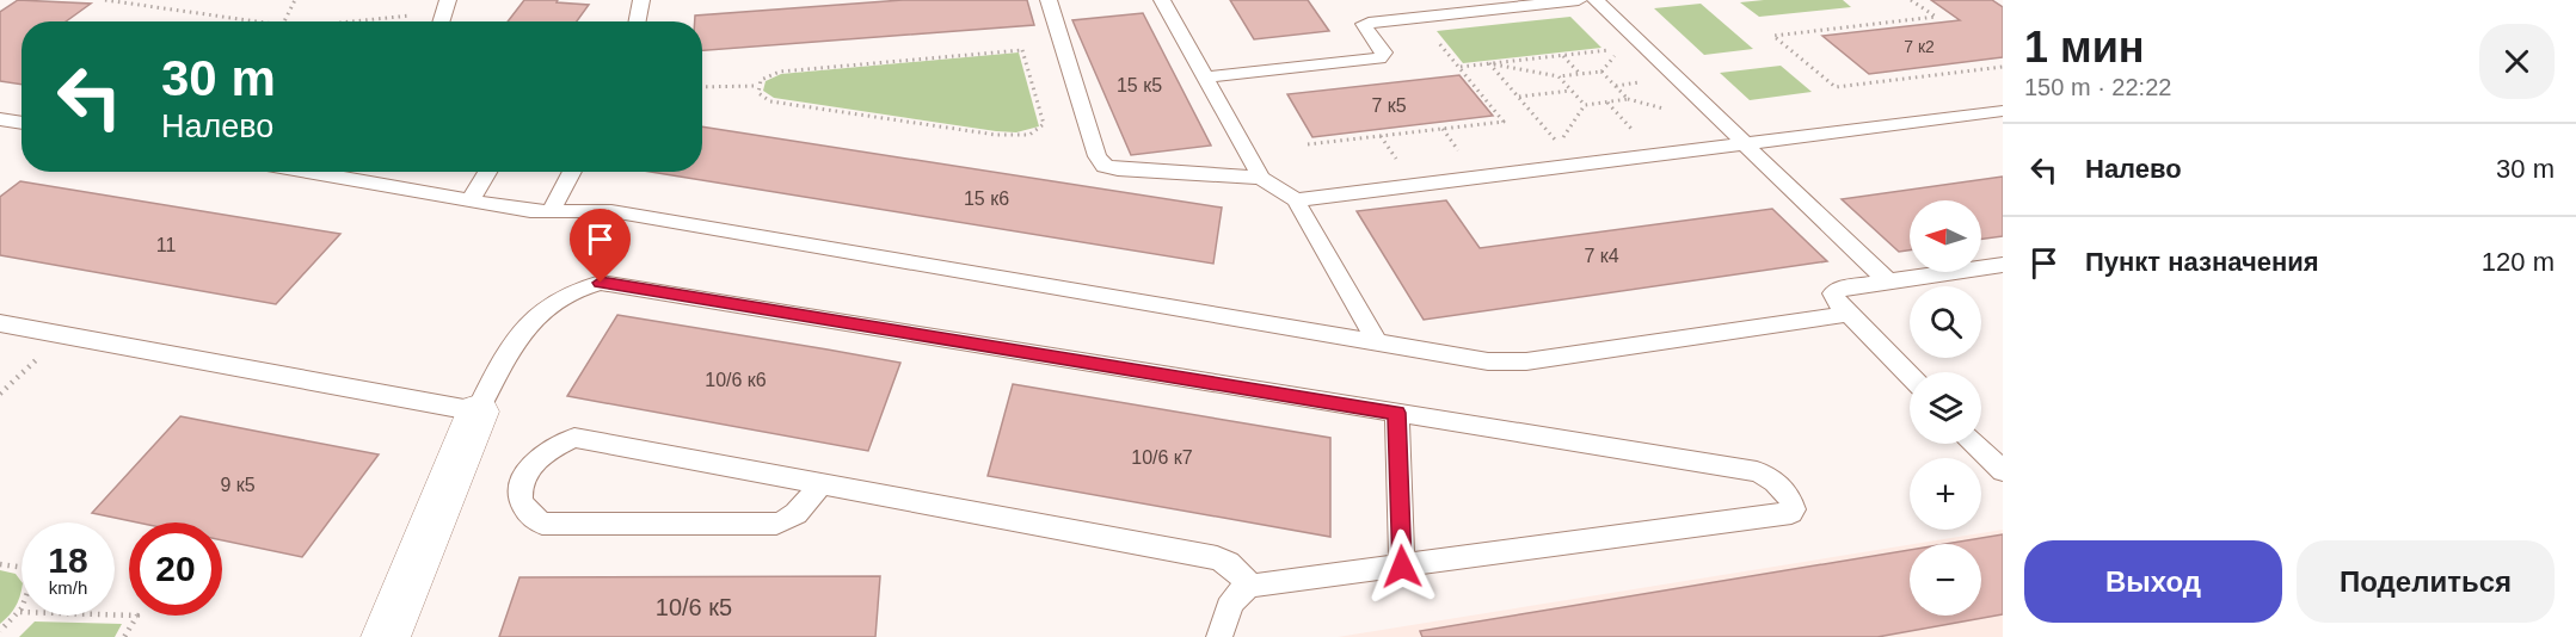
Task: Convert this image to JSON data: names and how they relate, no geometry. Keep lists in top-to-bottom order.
{
  "house_numbers": [
    "7 к2",
    "15 к5",
    "7 к5",
    "15 к6",
    "11",
    "7 к4",
    "10/6 к6",
    "10/6 к7",
    "9 к5",
    "10/6 к5"
  ],
  "north": "left",
  "page": {
    "heading": ["1 мин", "150 m · 22:22"],
    "turn": ["30 m", "Налево"],
    "list": [
      {
        "name": "Налево",
        "value": "30 m"
      },
      {
        "name": "Пункт назначения",
        "value": "120 m"
      }
    ],
    "map_buttons": ["+", "−"],
    "speed": "18 km/h",
    "limit": "20",
    "buttons": ["Выход", "Поделиться"]
  }
}
